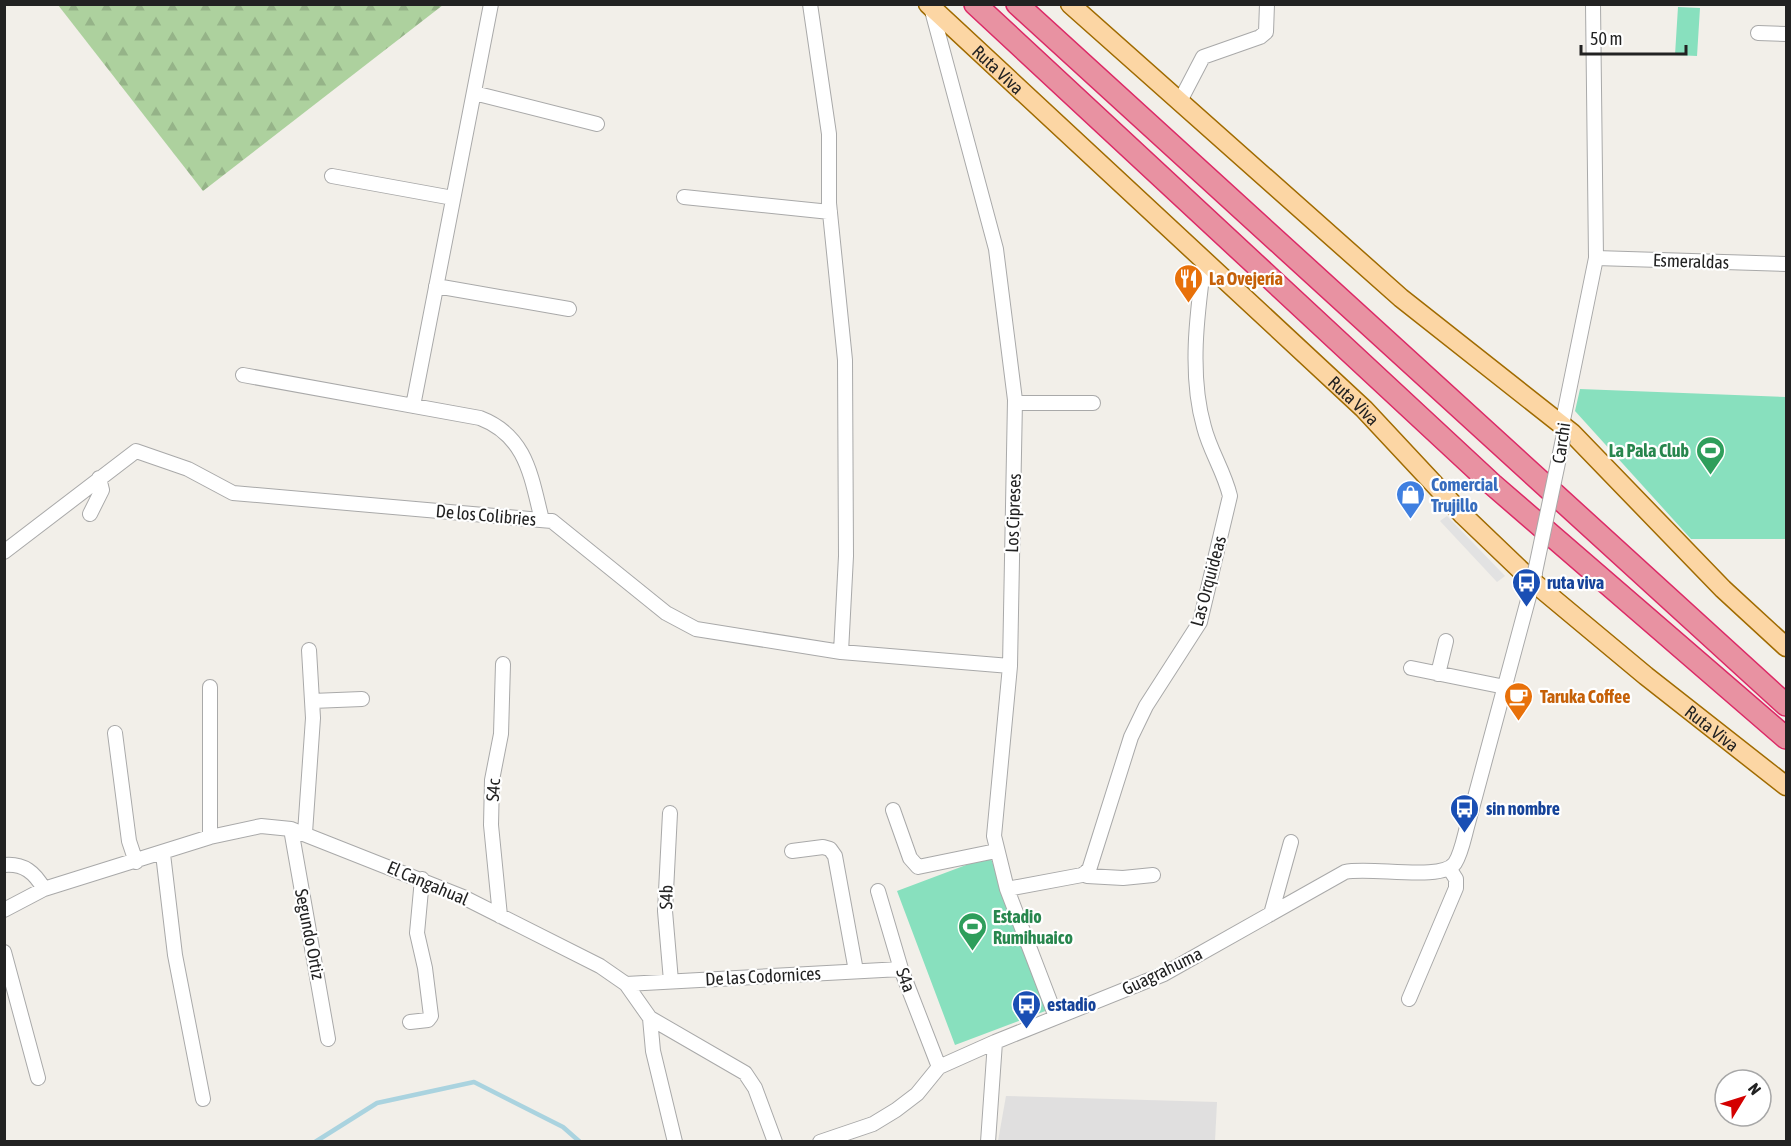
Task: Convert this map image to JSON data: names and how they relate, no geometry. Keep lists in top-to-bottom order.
{
  "streets": {
    "highway": ["Ruta Viva"],
    "street": [
      "Esmeraldas",
      "Carchi",
      "Los Cipreses",
      "De los Colibries",
      "Las Orquideas",
      "S4c",
      "El Cangahual",
      "S4b",
      "Segundo Ortiz",
      "Guagrahuma",
      "De las Codornices",
      "S4a"
    ]
  },
  "crossings": [
    ["Ruta Viva", "Carchi"],
    ["Ruta Viva", "Los Cipreses"],
    ["Ruta Viva", "Las Orquideas"],
    ["Esmeraldas", "Carchi"],
    ["Carchi", "Guagrahuma"],
    ["Los Cipreses", "De los Colibries"],
    ["Los Cipreses", "Guagrahuma"],
    ["S4c", "El Cangahual"],
    ["El Cangahual", "Segundo Ortiz"],
    ["El Cangahual", "De las Codornices"],
    ["S4b", "De las Codornices"],
    ["Guagrahuma", "S4a"],
    ["De las Codornices", "S4a"]
  ],
  "places": {
    "restaurant": ["La Ovejería"],
    "sports": ["La Pala Club", "Estadio Rumihuaico"],
    "shop": ["Comercial Trujillo"],
    "bus stop": ["ruta viva", "sin nombre", "estadio"],
    "cafe": ["Taruka Coffee"]
  },
  "scale_bar": "50 m",
  "north": "top right"
}
